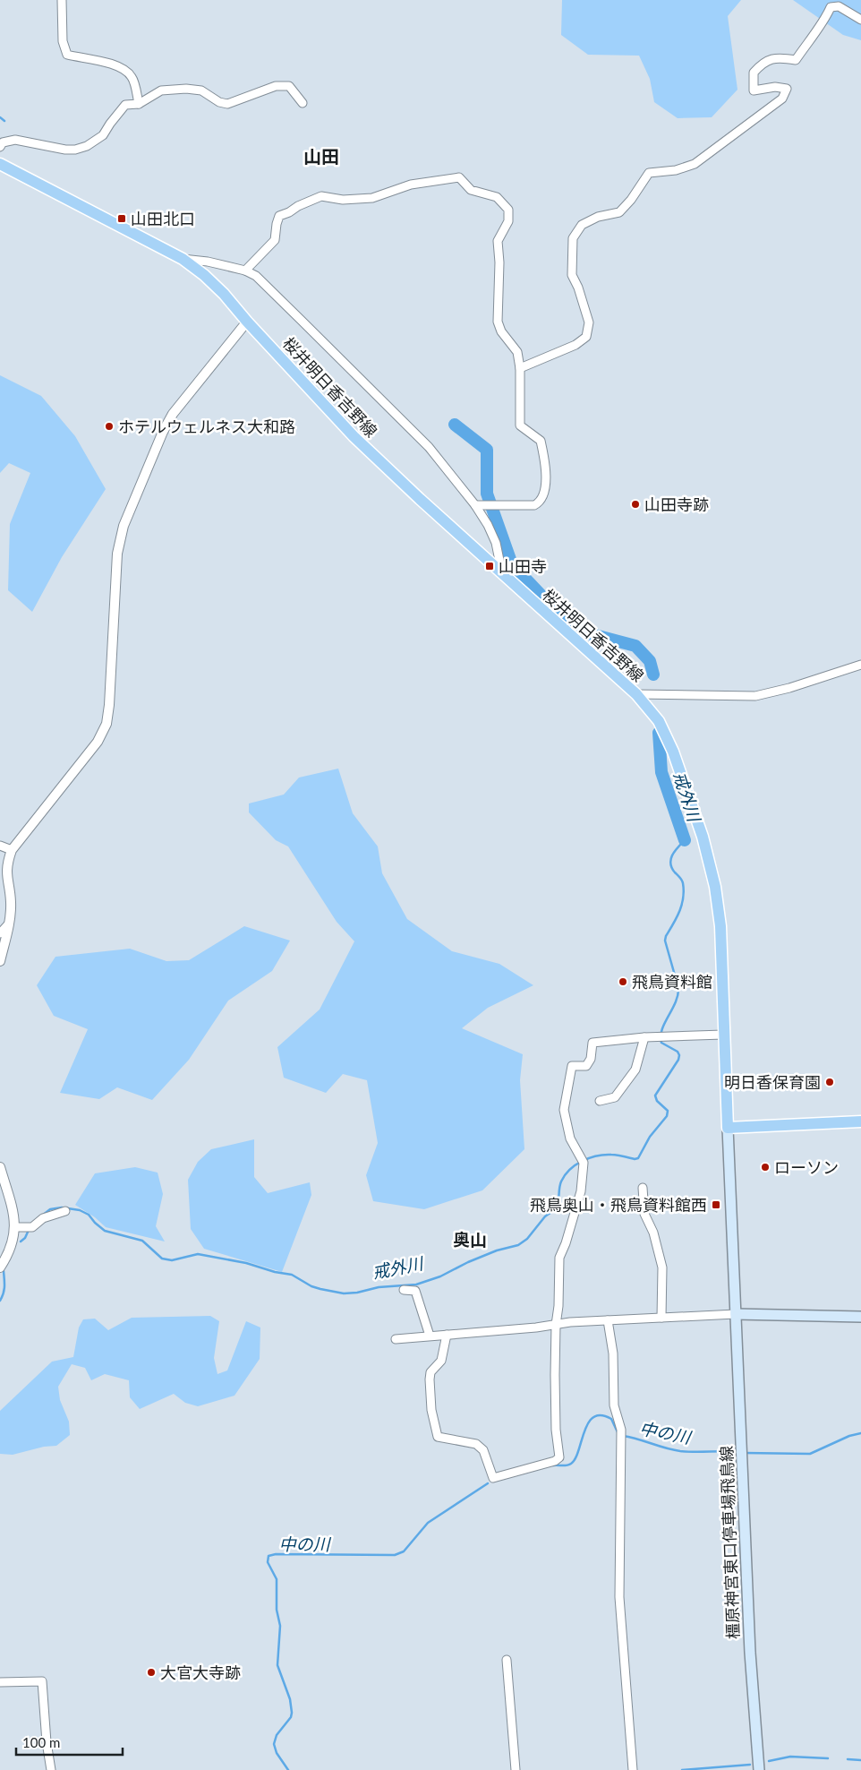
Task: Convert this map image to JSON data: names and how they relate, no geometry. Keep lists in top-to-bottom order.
{
  "streets": {
    "main road": ["桜井明日香吉野線", "橿原神宮東口停車場飛鳥線"]
  },
  "crossings": [
    ["桜井明日香吉野線", "橿原神宮東口停車場飛鳥線"]
  ],
  "districts": ["山田", "奥山"],
  "water": ["戒外川", "中の川"],
  "places": {
    "transit": ["山田北口", "山田寺", "飛鳥奥山・飛鳥資料館西"],
    "other": [
      "ホテルウェルネス大和路",
      "山田寺跡",
      "飛鳥資料館",
      "明日香保育園",
      "ローソン",
      "大官大寺跡"
    ]
  },
  "scale_bar": "100 m"
}
